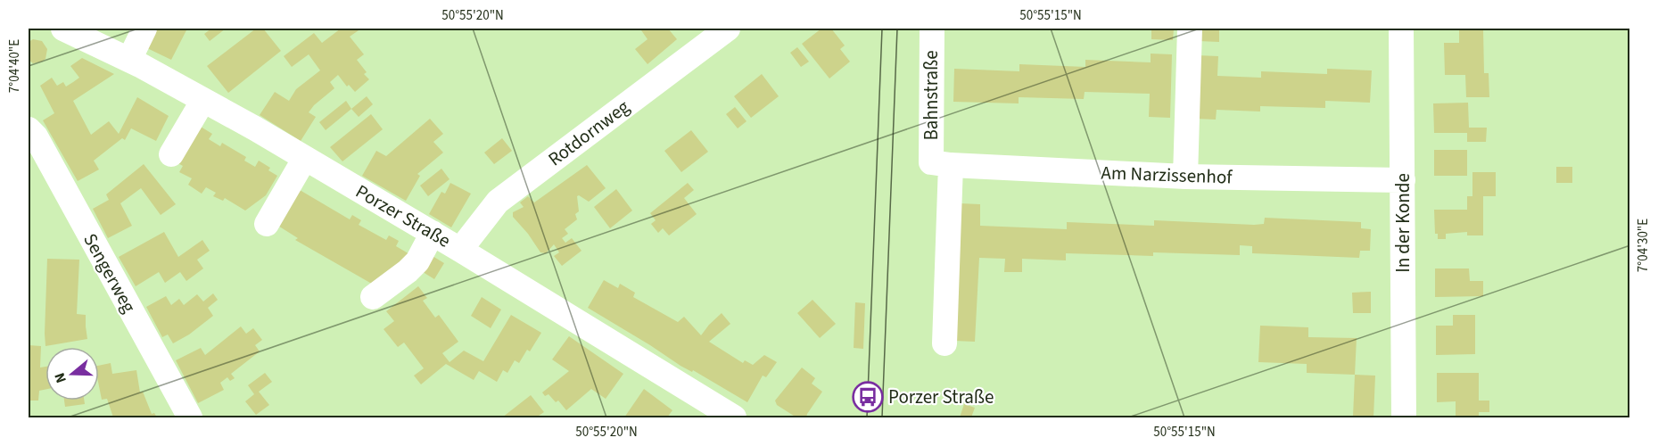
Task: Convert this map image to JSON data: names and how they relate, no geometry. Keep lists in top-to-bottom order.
{
  "streets": {
    "street": [
      "Bahnstraße",
      "Rotdornweg",
      "Am Narzissenhof",
      "Porzer Straße",
      "In der Konde",
      "Sengerweg"
    ]
  },
  "crossings": [
    ["Bahnstraße", "Am Narzissenhof"],
    ["Rotdornweg", "Porzer Straße"],
    ["Am Narzissenhof", "In der Konde"]
  ],
  "places": {
    "bus stop": ["Porzer Straße"]
  },
  "north": "left",
  "coordinates": [
    "50°55'20\"N",
    "50°55'15\"N",
    "7°04'40\"E",
    "7°04'30\"E"
  ]
}
